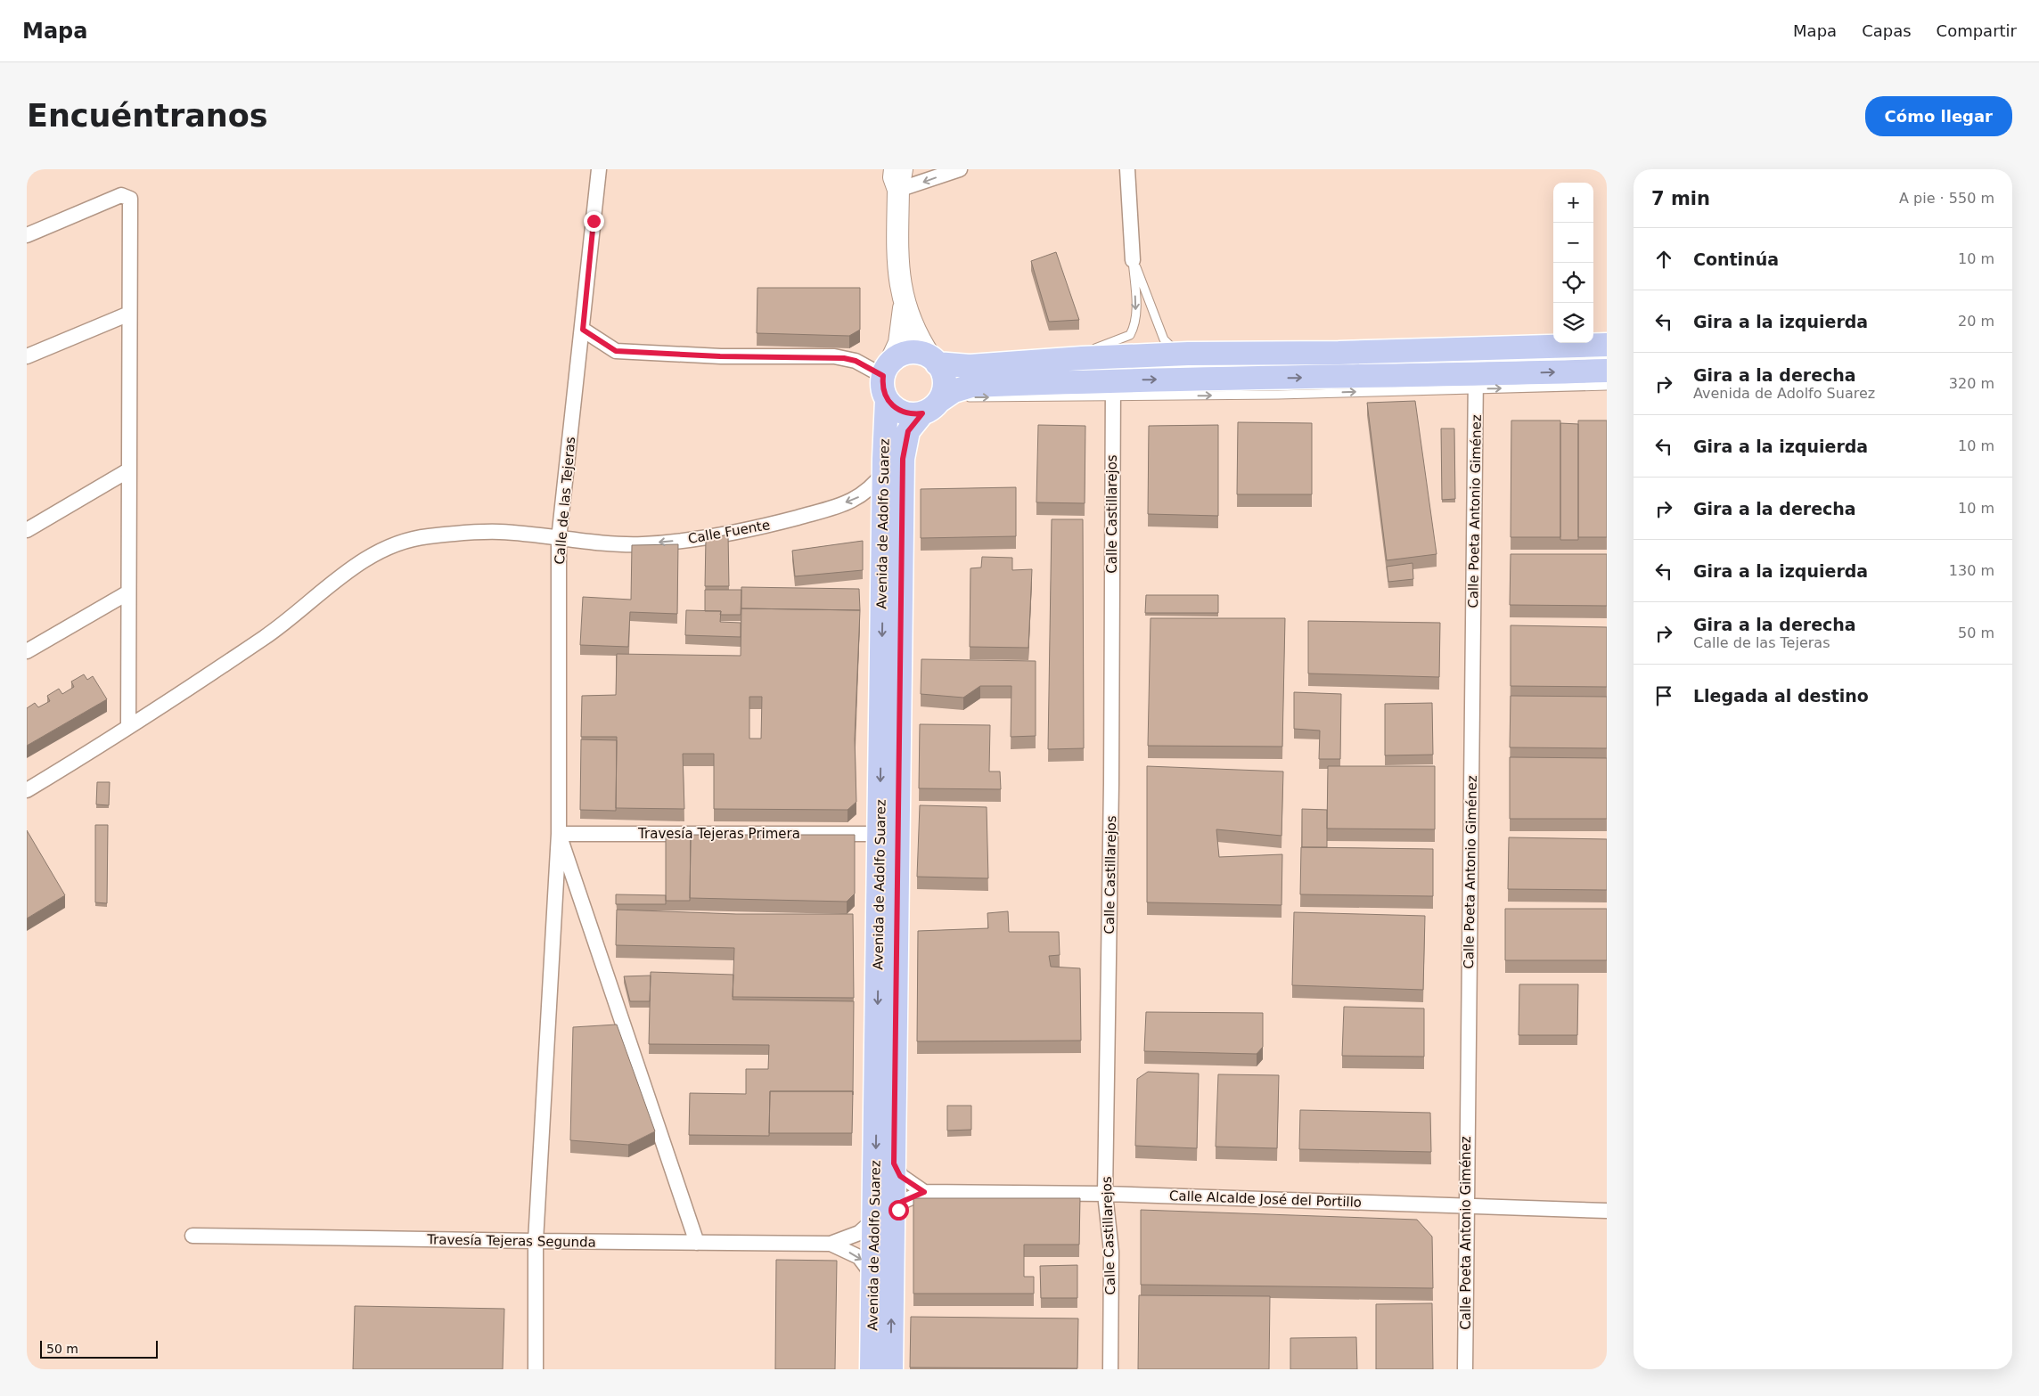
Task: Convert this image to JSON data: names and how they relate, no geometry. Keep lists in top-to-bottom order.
{
  "streets": {
    "main road": ["Avenida de Adolfo Suarez"],
    "street": [
      "Calle de las Tejeras",
      "Calle Poeta Antonio Giménez",
      "Calle Castillarejos",
      "Calle Fuente",
      "Travesía Tejeras Primera",
      "Calle Alcalde José del Portillo",
      "Travesía Tejeras Segunda"
    ]
  },
  "crossings": [
    ["Calle de las Tejeras", "Calle Fuente"],
    ["Calle de las Tejeras", "Travesía Tejeras Primera"],
    ["Calle de las Tejeras", "Travesía Tejeras Segunda"],
    ["Calle Poeta Antonio Giménez", "Calle Alcalde José del Portillo"],
    ["Calle Castillarejos", "Calle Alcalde José del Portillo"],
    ["Avenida de Adolfo Suarez", "Calle Fuente"],
    ["Avenida de Adolfo Suarez", "Travesía Tejeras Primera"]
  ],
  "scale_bar": "50 m",
  "page": {
    "header": "Mapa",
    "nav": ["Mapa", "Capas", "Compartir"],
    "buttons": "Cómo llegar",
    "title": "Encuéntranos",
    "heading": ["7 min", "A pie · 550 m"],
    "map_buttons": ["+", "−"],
    "list": [
      ["Continúa", "10 m"],
      ["Gira a la izquierda", "20 m"],
      ["Gira a la derecha", "Avenida de Adolfo Suarez", "320 m"],
      ["Gira a la izquierda", "10 m"],
      ["Gira a la derecha", "10 m"],
      ["Gira a la izquierda", "130 m"],
      ["Gira a la derecha", "Calle de las Tejeras", "50 m"],
      "Llegada al destino"
    ],
    "scale": "50 m"
  }
}
